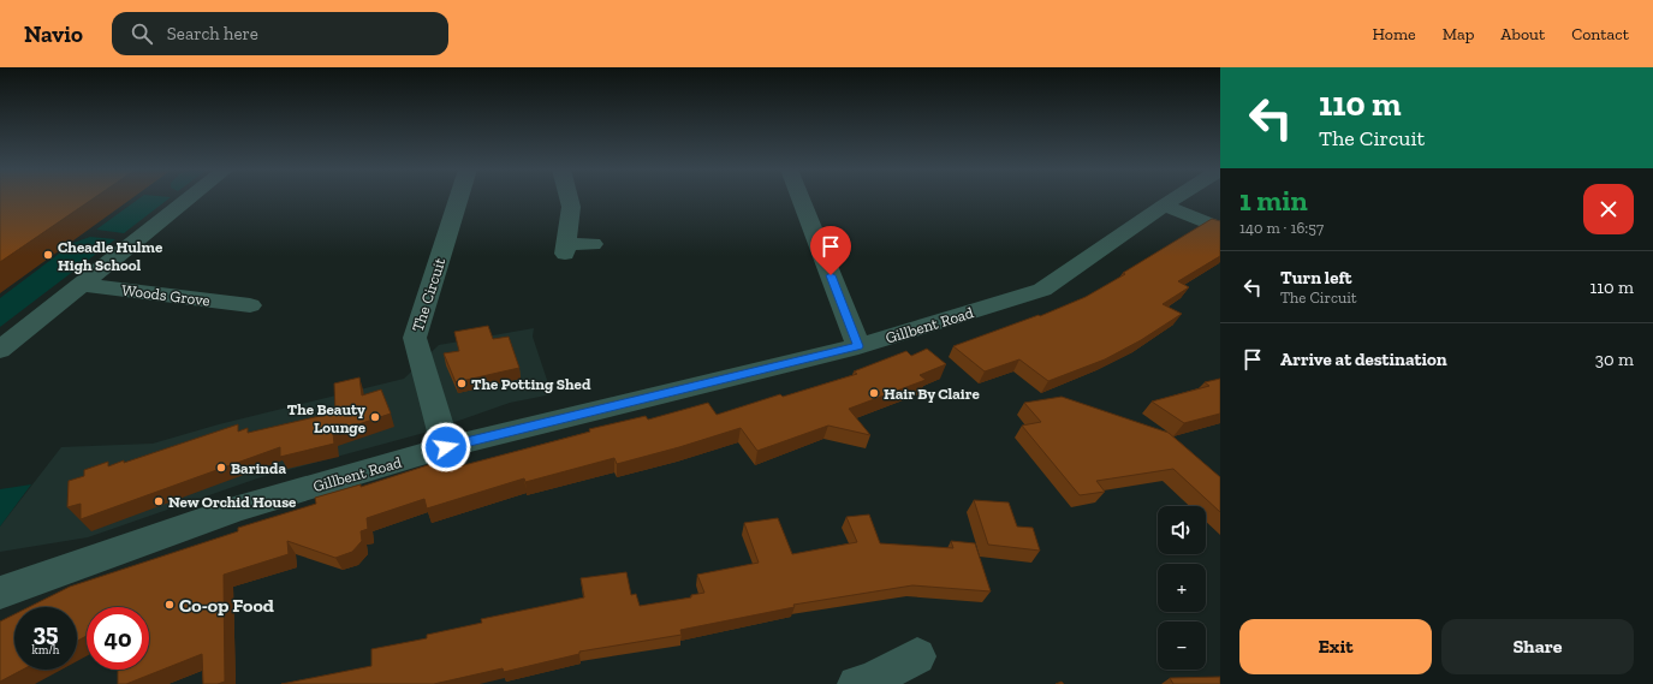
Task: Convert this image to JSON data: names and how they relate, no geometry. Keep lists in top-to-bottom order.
{
  "streets": {
    "street": ["Woods Grove", "The Circuit", "Gillbent Road"]
  },
  "crossings": [
    ["The Circuit", "Gillbent Road"]
  ],
  "places": [
    "Cheadle Hulme High School",
    "The Potting Shed",
    "Hair By Claire",
    "The Beauty Lounge",
    "Barinda",
    "New Orchid House",
    "Co-op Food"
  ],
  "page": {
    "header": "Navio",
    "search": "Search here",
    "nav": [
      "Home",
      "Map",
      "About",
      "Contact"
    ],
    "turn": ["110 m", "The Circuit"],
    "heading": ["1 min", "140 m · 16:57"],
    "list": [
      {
        "name": "Turn left",
        "note": "The Circuit",
        "value": "110 m"
      },
      {
        "name": "Arrive at destination",
        "value": "30 m"
      }
    ],
    "map_buttons": ["+", "−"],
    "speed": "35 km/h",
    "limit": "40",
    "buttons": ["Exit", "Share"]
  }
}
